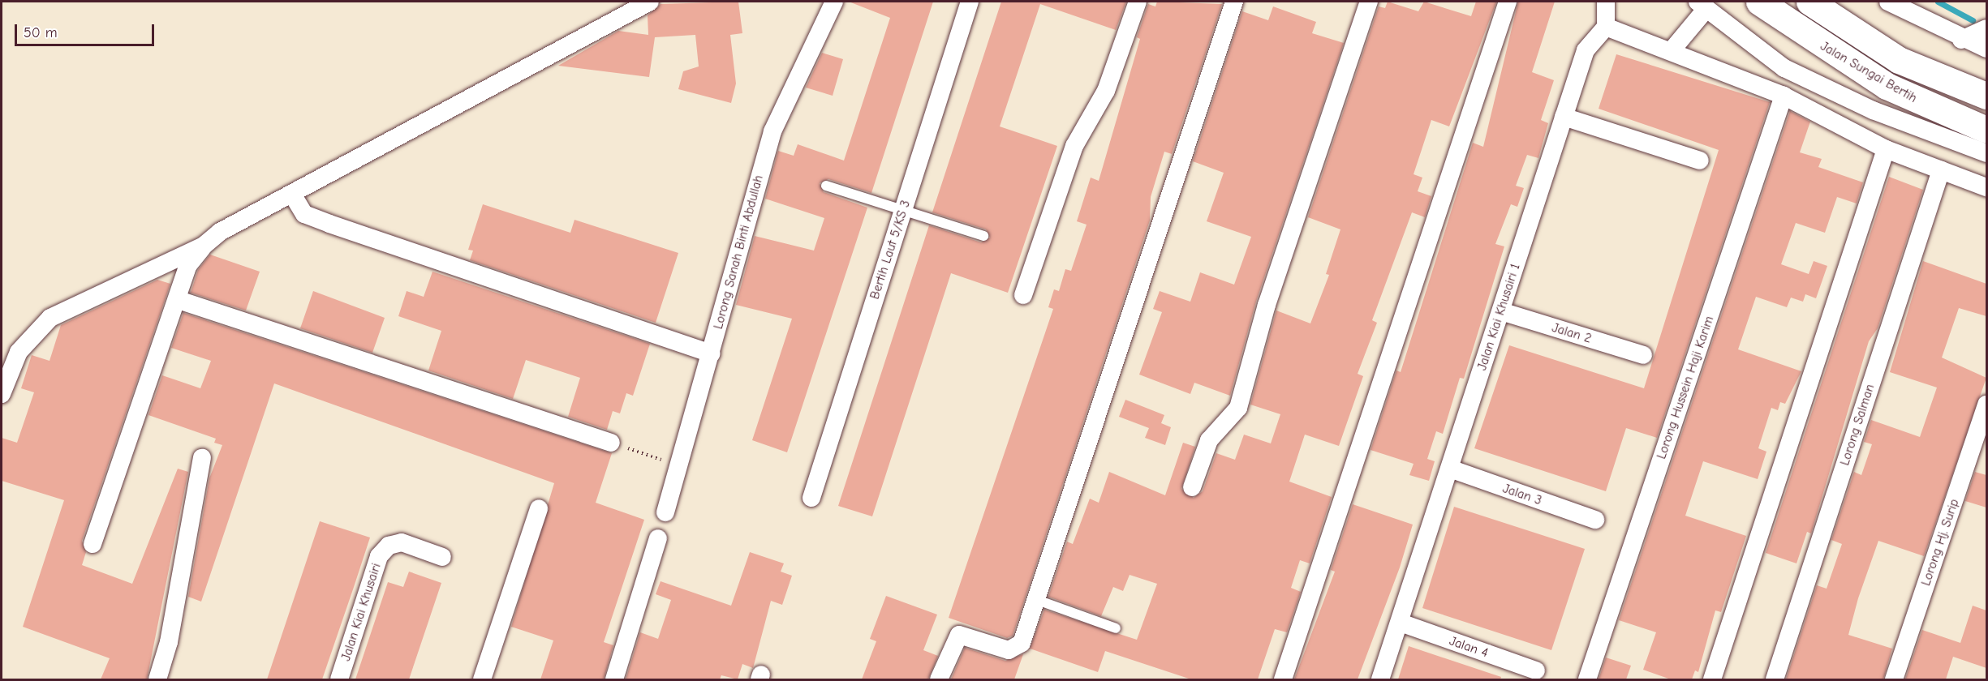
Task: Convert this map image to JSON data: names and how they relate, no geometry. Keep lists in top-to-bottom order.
{
  "streets": {
    "main road": ["Jalan Sungai Bertih"],
    "street": [
      "Bertih Laut 5/KS 3",
      "Lorong Sanah Binti Abdullah",
      "Jalan Kiai Khusairi 1",
      "Jalan 2",
      "Lorong Hussein Haji Karim",
      "Lorong Salman",
      "Jalan 3",
      "Lorong Hj. Surip",
      "Jalan Kiai Khusairi",
      "Jalan 4"
    ]
  },
  "crossings": [
    ["Jalan Kiai Khusairi 1", "Jalan 2"],
    ["Jalan Kiai Khusairi 1", "Jalan 3"],
    ["Jalan Kiai Khusairi 1", "Jalan 4"]
  ],
  "scale_bar": "50 m"
}
